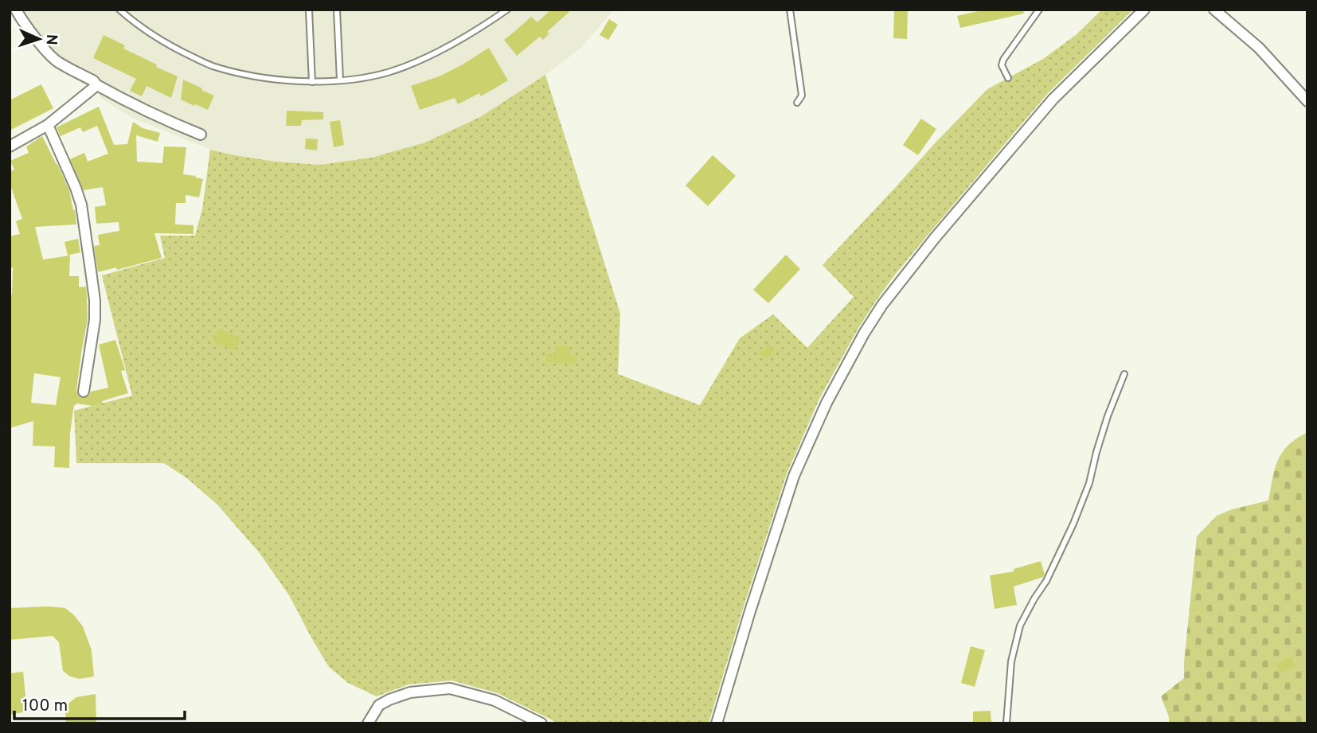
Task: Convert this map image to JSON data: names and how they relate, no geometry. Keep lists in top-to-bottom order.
{
  "scale_bar": "100 m",
  "north": "right"
}
